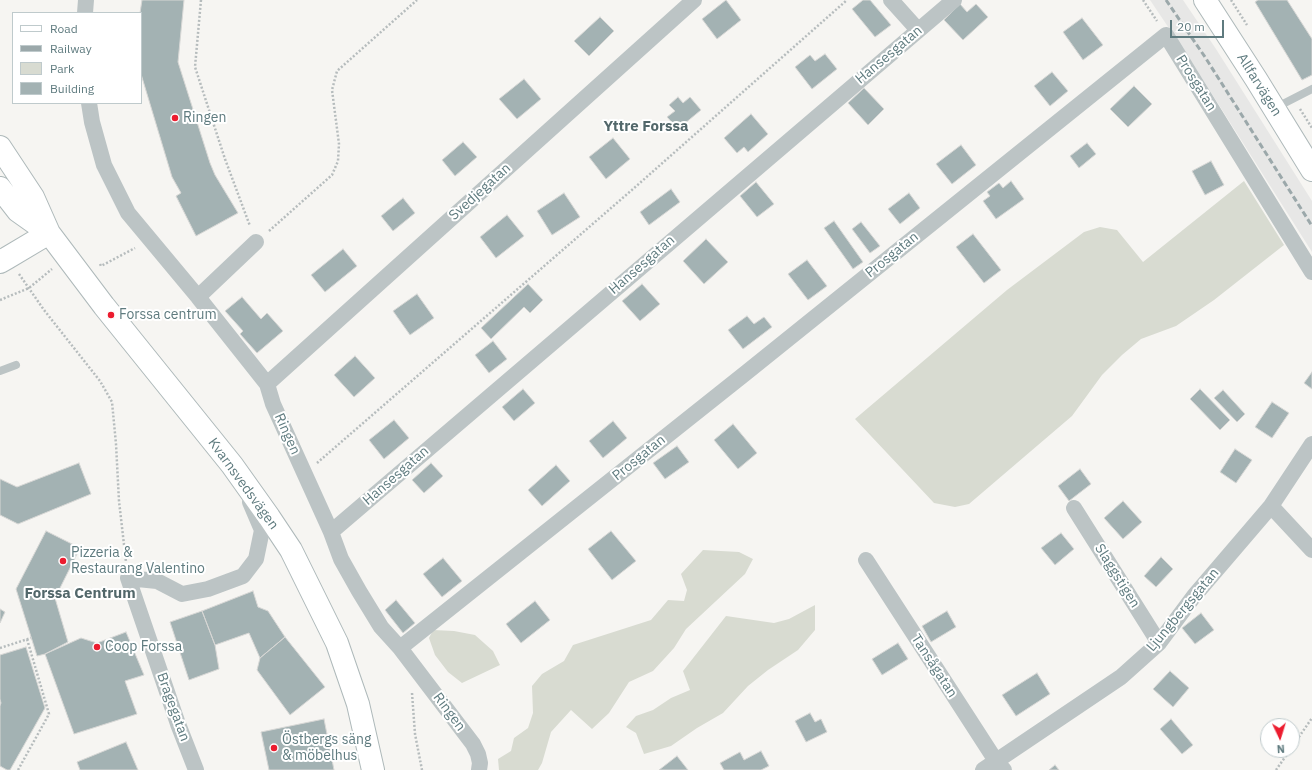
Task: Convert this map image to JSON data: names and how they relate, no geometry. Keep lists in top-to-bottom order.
{
  "streets": {
    "street": [
      "Hansesgatan",
      "Prosgatan",
      "Allfarvägen",
      "Svedjegatan",
      "Ringen",
      "Kvarnsvedsvägen",
      "Slaggstigen",
      "Ljungbergsgatan",
      "Tansågatan",
      "Bragegatan"
    ]
  },
  "crossings": [
    ["Hansesgatan", "Ringen"],
    ["Prosgatan", "Ringen"],
    ["Svedjegatan", "Ringen"],
    ["Slaggstigen", "Ljungbergsgatan"],
    ["Ljungbergsgatan", "Tansågatan"]
  ],
  "districts": ["Yttre Forssa", "Forssa Centrum"],
  "places": [
    "Ringen",
    "Forssa centrum",
    "Pizzeria & Restaurang Valentino",
    "Coop Forssa",
    "Östbergs säng & möbelhus"
  ],
  "legend": [
    "Road",
    "Railway",
    "Park",
    "Building"
  ],
  "scale_bar": "20 m",
  "north": "bottom"
}
